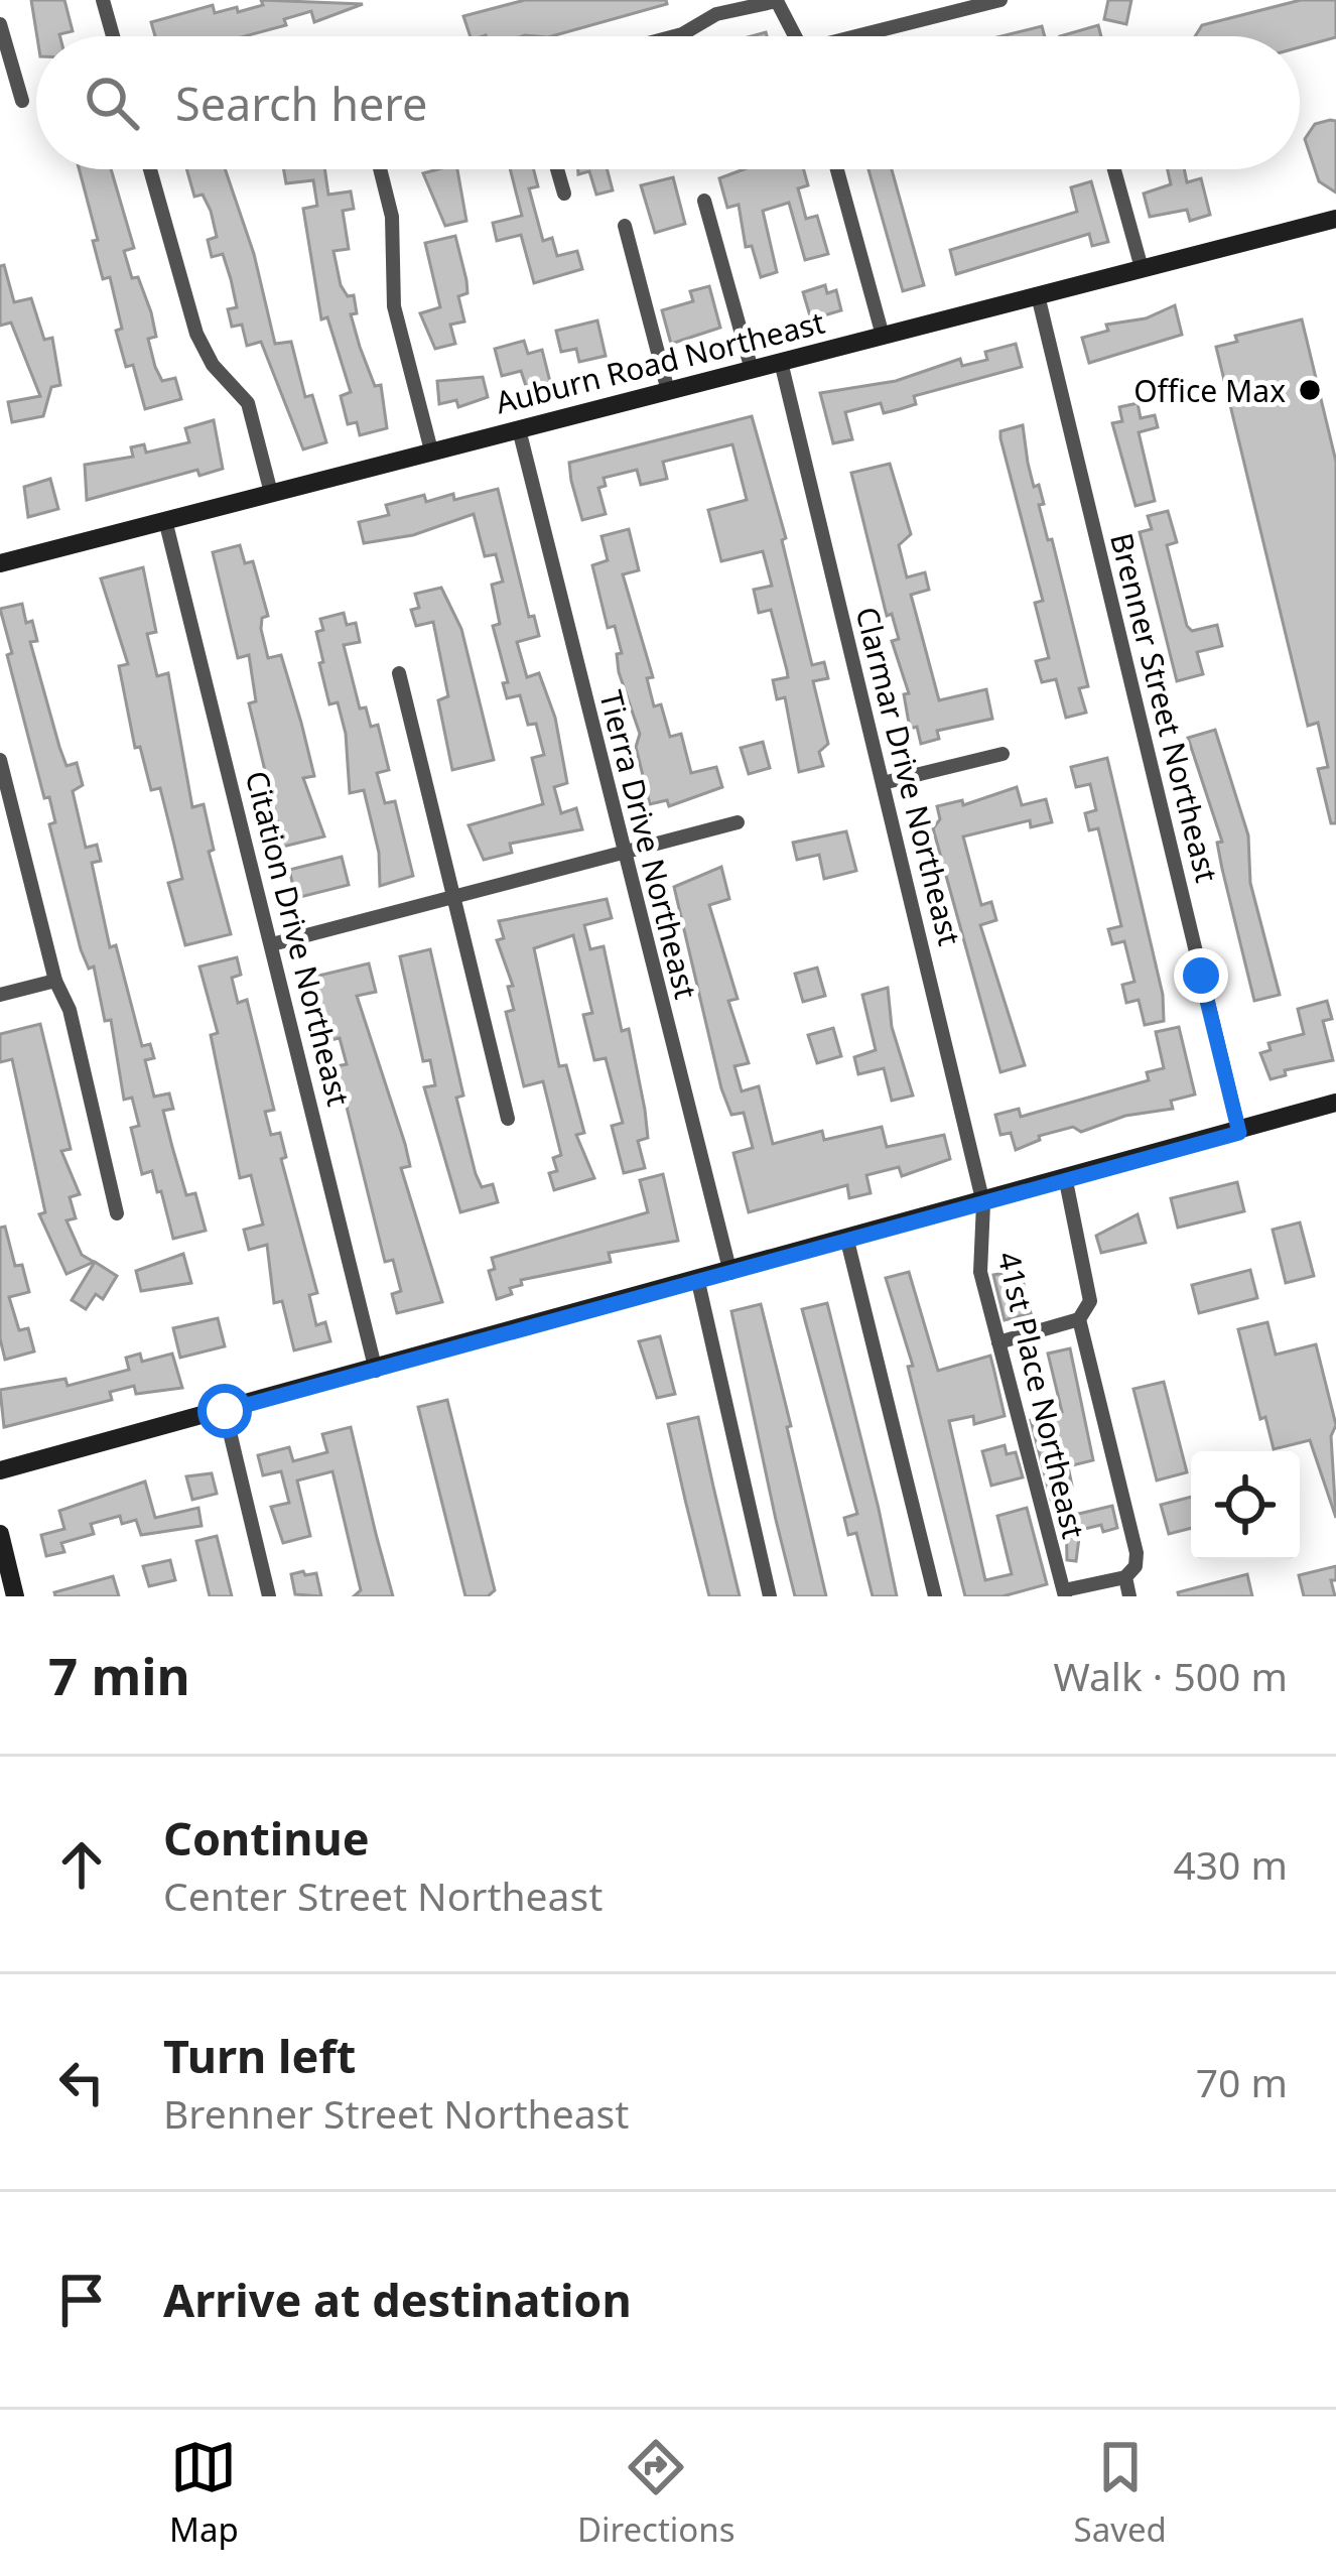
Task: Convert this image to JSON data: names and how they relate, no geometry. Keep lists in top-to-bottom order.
{
  "streets": {
    "street": [
      "Auburn Road Northeast",
      "Brenner Street Northeast",
      "Clarmar Drive Northeast",
      "Tierra Drive Northeast",
      "Citation Drive Northeast",
      "41st Place Northeast"
    ]
  },
  "crossings": [
    ["Auburn Road Northeast", "Brenner Street Northeast"],
    ["Auburn Road Northeast", "Clarmar Drive Northeast"],
    ["Auburn Road Northeast", "Tierra Drive Northeast"],
    ["Auburn Road Northeast", "Citation Drive Northeast"],
    ["Clarmar Drive Northeast", "41st Place Northeast"]
  ],
  "places": ["Office Max"],
  "page": {
    "search": "Search here",
    "heading": ["7 min", "Walk · 500 m"],
    "list": [
      ["Continue", "Center Street Northeast", "430 m"],
      ["Turn left", "Brenner Street Northeast", "70 m"],
      "Arrive at destination"
    ],
    "nav": ["Map", "Directions", "Saved"]
  }
}
